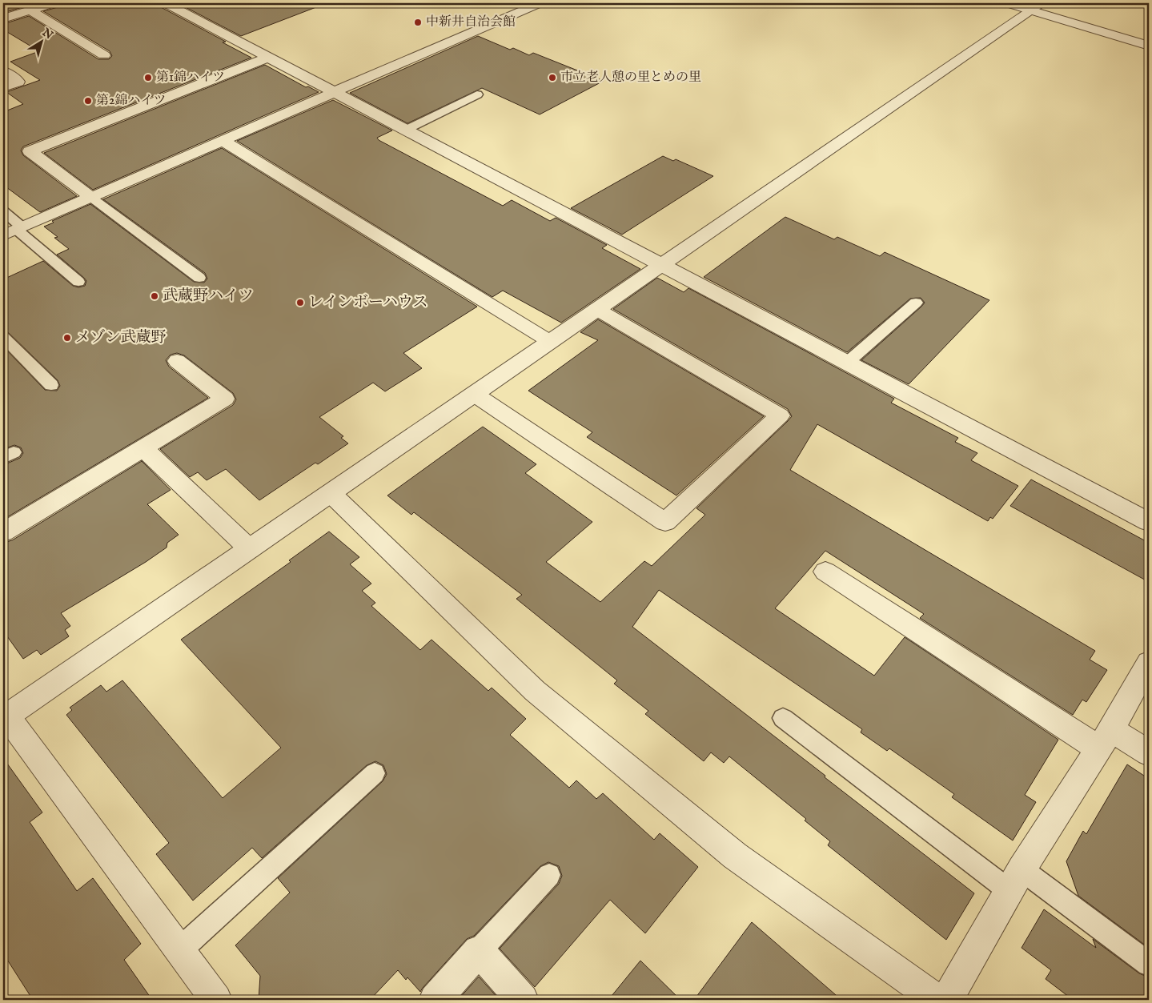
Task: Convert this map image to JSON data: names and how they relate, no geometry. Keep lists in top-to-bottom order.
{
  "places": [
    "中新井自治会館",
    "第1錦ハイツ",
    "市立老人憩の里とめの里",
    "第2錦ハイツ",
    "武蔵野ハイツ",
    "レインボーハウス",
    "メゾン武蔵野"
  ],
  "north": "top right"
}
